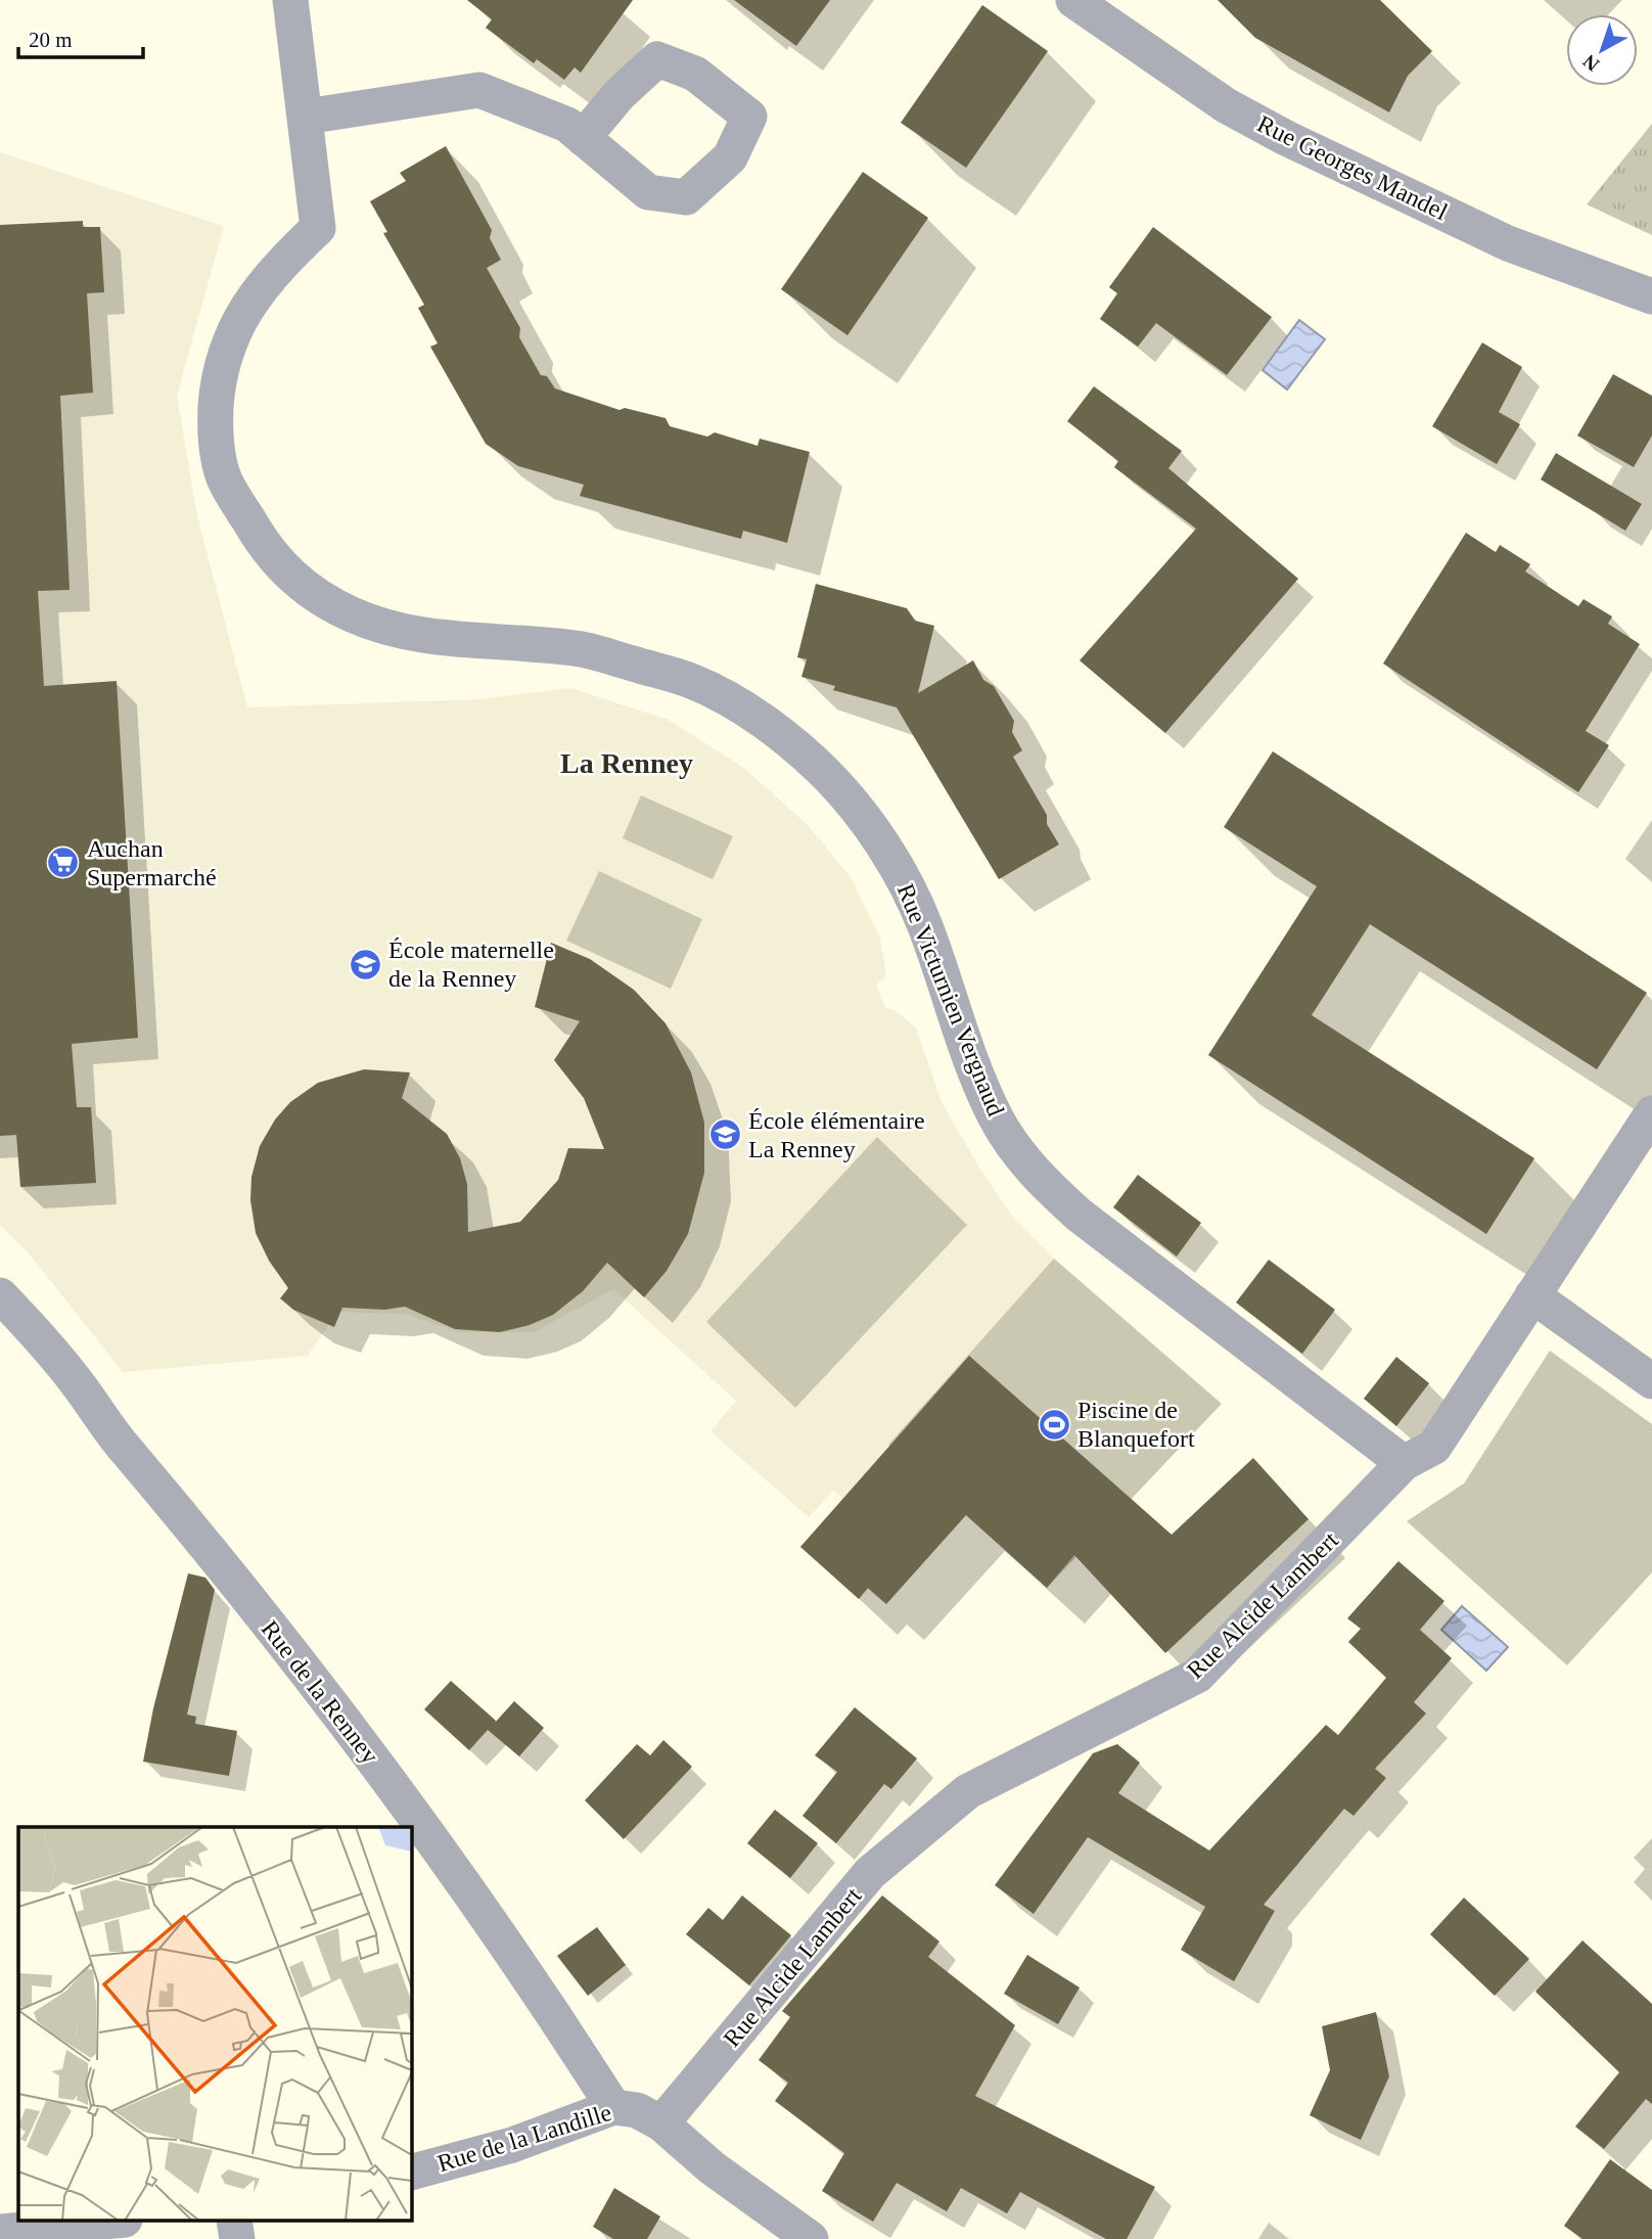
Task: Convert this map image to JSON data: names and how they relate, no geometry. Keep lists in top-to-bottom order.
{
  "streets": {
    "street": [
      "Rue Georges Mandel",
      "Rue Victurnien Vergnaud",
      "Rue Alcide Lambert",
      "Rue de la Renney",
      "Rue de la Landille"
    ]
  },
  "crossings": [
    ["Rue Victurnien Vergnaud", "Rue Alcide Lambert"],
    ["Rue Alcide Lambert", "Rue de la Landille"],
    ["Rue de la Renney", "Rue de la Landille"]
  ],
  "districts": ["La Renney"],
  "places": {
    "supermarket": ["Auchan Supermarché"],
    "school or university": ["École maternelle de la Renney", "École élémentaire La Renney"],
    "sports": ["Piscine de Blanquefort"]
  },
  "scale_bar": "20 m",
  "north": "bottom left"
}
